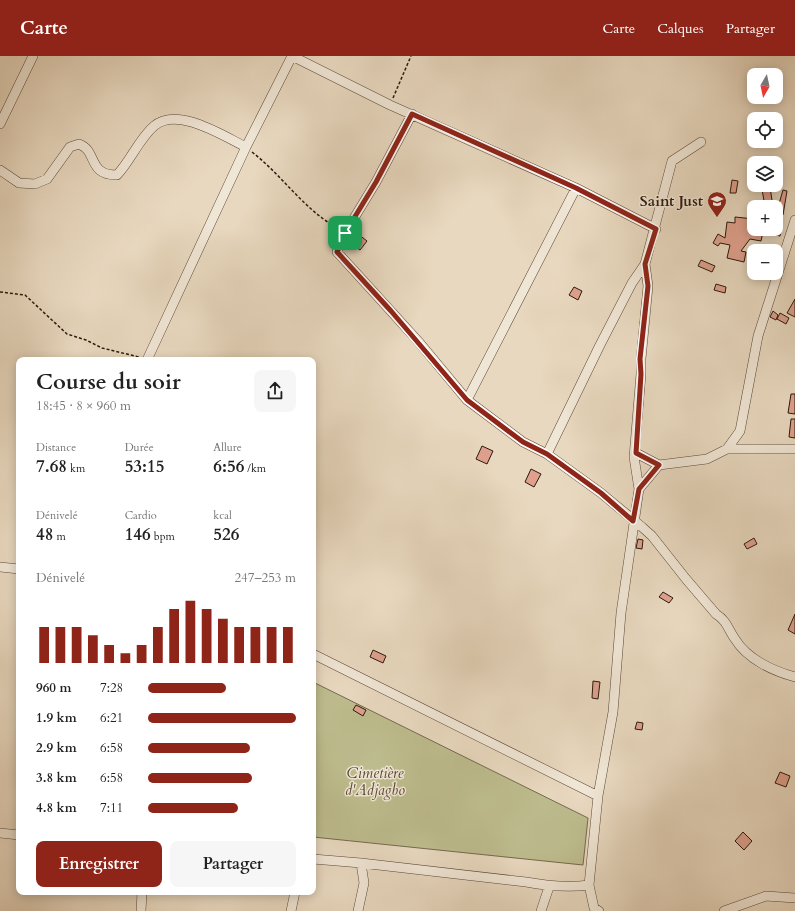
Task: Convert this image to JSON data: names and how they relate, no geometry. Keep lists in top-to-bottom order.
{
  "parks": ["Cimetière d'Adjagbo"],
  "places": {
    "school or university": ["Saint Just"]
  },
  "north": "bottom",
  "page": {
    "header": "Carte",
    "nav": ["Carte", "Calques", "Partager"],
    "map_buttons": ["+", "−"],
    "heading": ["Course du soir", "18:45 · 8 × 960 m"],
    "stats": [
      ["Distance", "7.68 km"],
      ["Durée", "53:15"],
      ["Allure", "6:56 /km"],
      ["Dénivelé", "48 m"],
      ["Cardio", "146 bpm"],
      ["kcal", "526"]
    ],
    "chart": ["Dénivelé", "247–253 m"],
    "list": [
      {
        "name": "960 m",
        "note": "7:28"
      },
      {
        "name": "1.9 km",
        "note": "6:21"
      },
      {
        "name": "2.9 km",
        "note": "6:58"
      },
      {
        "name": "3.8 km",
        "note": "6:58"
      },
      {
        "name": "4.8 km",
        "note": "7:11"
      }
    ],
    "buttons": ["Enregistrer", "Partager"]
  }
}
